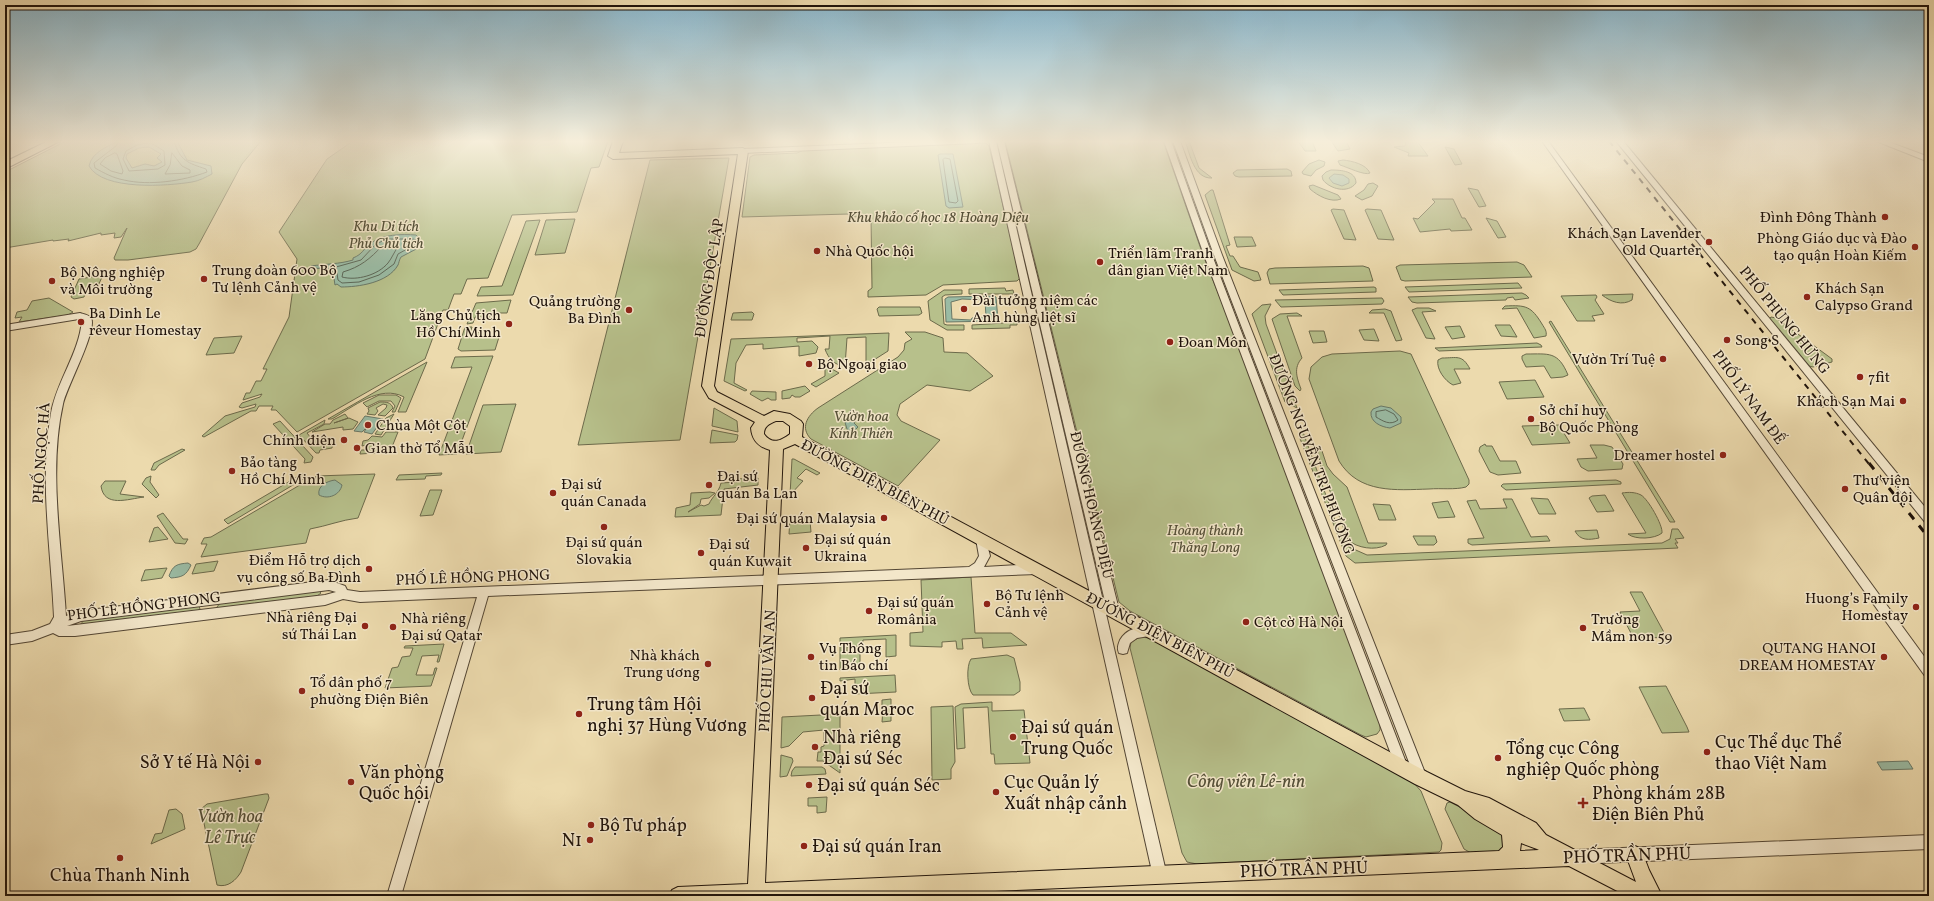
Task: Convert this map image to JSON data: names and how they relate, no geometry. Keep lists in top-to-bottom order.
{
  "streets": {
    "main road": [
      "ĐƯỜNG ĐỘC LẬP",
      "ĐƯỜNG ĐIỆN BIÊN PHỦ",
      "PHỐ CHU VĂN AN",
      "PHỐ TRẦN PHÚ"
    ],
    "street": [
      "PHỐ PHÙNG HƯNG",
      "PHỐ LÝ NAM ĐẾ",
      "PHỐ NGỌC HÀ",
      "ĐƯỜNG NGUYỄN TRI PHƯƠNG",
      "ĐƯỜNG HOÀNG DIỆU",
      "PHỐ LÊ HỒNG PHONG"
    ]
  },
  "crossings": [
    ["ĐƯỜNG ĐỘC LẬP", "ĐƯỜNG ĐIỆN BIÊN PHỦ"],
    ["ĐƯỜNG ĐỘC LẬP", "PHỐ CHU VĂN AN"],
    ["PHỐ NGỌC HÀ", "PHỐ LÊ HỒNG PHONG"],
    ["ĐƯỜNG NGUYỄN TRI PHƯƠNG", "ĐƯỜNG ĐIỆN BIÊN PHỦ"],
    ["ĐƯỜNG ĐIỆN BIÊN PHỦ", "ĐƯỜNG HOÀNG DIỆU"],
    ["ĐƯỜNG ĐIỆN BIÊN PHỦ", "PHỐ LÊ HỒNG PHONG"],
    ["ĐƯỜNG ĐIỆN BIÊN PHỦ", "PHỐ CHU VĂN AN"],
    ["ĐƯỜNG ĐIỆN BIÊN PHỦ", "PHỐ TRẦN PHÚ"],
    ["ĐƯỜNG HOÀNG DIỆU", "PHỐ TRẦN PHÚ"],
    ["PHỐ LÊ HỒNG PHONG", "PHỐ CHU VĂN AN"],
    ["PHỐ CHU VĂN AN", "PHỐ TRẦN PHÚ"]
  ],
  "parks": [
    "Khu khảo cổ học 18 Hoàng Diệu",
    "Khu Di tích Phủ Chủ tịch",
    "Vườn hoa Kính Thiên",
    "Hoàng thành Thăng Long",
    "Công viên Lê-nin",
    "Vườn hoa Lê Trực"
  ],
  "places": {
    "other": [
      "Đình Đông Thành",
      "Khách Sạn Lavender Old Quarter",
      "Phòng Giáo dục và Đào tạo quận Hoàn Kiếm",
      "Nhà Quốc hội",
      "Triển lãm Tranh dân gian Việt Nam",
      "Trung đoàn 600 Bộ Tư lệnh Cảnh vệ",
      "Bộ Nông nghiệp và Môi trường",
      "Khách Sạn Calypso Grand",
      "Đài tưởng niệm các Anh hùng liệt sĩ",
      "Quảng trường Ba Đình",
      "Ba Dinh Le rêveur Homestay",
      "Lăng Chủ tịch Hồ Chí Minh",
      "Song S",
      "Đoan Môn",
      "Vườn Trí Tuệ",
      "Bộ Ngoại giao",
      "7fit",
      "Khách Sạn Mai",
      "Sở chỉ huy Bộ Quốc Phòng",
      "Chùa Một Cột",
      "Chính điện",
      "Gian thờ Tổ Mẫu",
      "Dreamer hostel",
      "Bảo tàng Hồ Chí Minh",
      "Đại sứ quán Ba Lan",
      "Thư viện Quân đội",
      "Đại sứ quán Canada",
      "Đại sứ quán Malaysia",
      "Đại sứ quán Slovakia",
      "Đại sứ quán Ukraina",
      "Đại sứ quán Kuwait",
      "Điểm Hỗ trợ dịch vụ công số Ba Đình",
      "Bộ Tư lệnh Cảnh vệ",
      "Huong’s Family Homestay",
      "Đại sứ quán România",
      "Cột cờ Hà Nội",
      "Nhà riêng Đại sứ Thái Lan",
      "Nhà riêng Đại sứ Qatar",
      "Trường Mầm non 59",
      "Vụ Thông tin Báo chí",
      "QUTANG HANOI DREAM HOMESTAY",
      "Nhà khách Trung ương",
      "Tổ dân phố 7 phường Điện Biên",
      "Đại sứ quán Maroc",
      "Trung tâm Hội nghị 37 Hùng Vương",
      "Đại sứ quán Trung Quốc",
      "Nhà riêng Đại sứ Séc",
      "Cục Thể dục Thể thao Việt Nam",
      "Tổng cục Công nghiệp Quốc phòng",
      "Sở Y tế Hà Nội",
      "Văn phòng Quốc hội",
      "Đại sứ quán Séc",
      "Cục Quản lý Xuất nhập cảnh",
      "Bộ Tư pháp",
      "N1",
      "Đại sứ quán Iran",
      "Chùa Thanh Ninh"
    ],
    "health": ["Phòng khám 28B Điện Biên Phủ"]
  }
}
